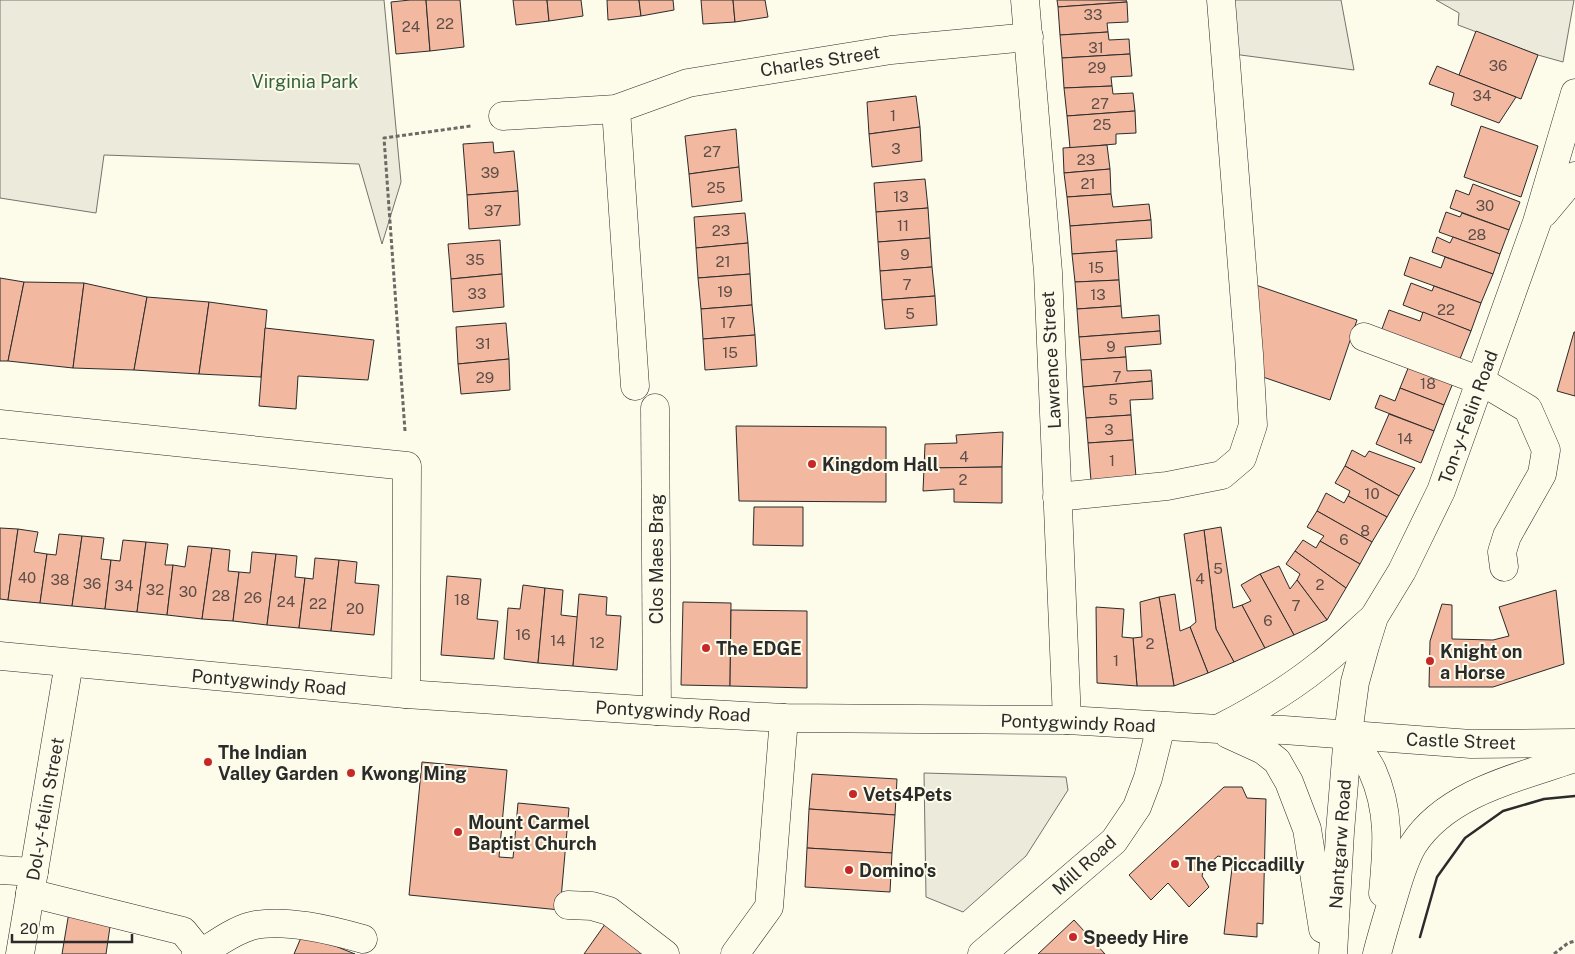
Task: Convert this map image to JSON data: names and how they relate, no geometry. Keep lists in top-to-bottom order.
{
  "streets": {
    "main road": [
      "Charles Street",
      "Lawrence Street",
      "Ton-y-Felin Road",
      "Clos Maes Brag",
      "Pontygwindy Road",
      "Castle Street",
      "Dol-y-felin Street",
      "Nantgarw Road",
      "Mill Road"
    ]
  },
  "crossings": [
    ["Charles Street", "Lawrence Street"],
    ["Lawrence Street", "Pontygwindy Road"],
    ["Ton-y-Felin Road", "Pontygwindy Road"],
    ["Ton-y-Felin Road", "Castle Street"],
    ["Ton-y-Felin Road", "Nantgarw Road"],
    ["Clos Maes Brag", "Pontygwindy Road"],
    ["Pontygwindy Road", "Castle Street"],
    ["Pontygwindy Road", "Dol-y-felin Street"],
    ["Pontygwindy Road", "Nantgarw Road"],
    ["Pontygwindy Road", "Mill Road"],
    ["Castle Street", "Nantgarw Road"]
  ],
  "parks": ["Virginia Park"],
  "places": [
    "Kingdom Hall",
    "The EDGE",
    "Knight on a Horse",
    "The Indian Valley Garden",
    "Kwong Ming",
    "Vets4Pets",
    "Mount Carmel Baptist Church",
    "The Piccadilly",
    "Domino's",
    "Speedy Hire"
  ],
  "house_numbers": [
    "33",
    "22",
    "24",
    "31",
    "36",
    "29",
    "34",
    "27",
    "1",
    "25",
    "3",
    "27",
    "23",
    "39",
    "21",
    "25",
    "13",
    "30",
    "37",
    "11",
    "23",
    "28",
    "9",
    "35",
    "21",
    "15",
    "7",
    "19",
    "33",
    "13",
    "22",
    "5",
    "17",
    "31",
    "9",
    "15",
    "7",
    "29",
    "18",
    "5",
    "3",
    "14",
    "4",
    "1",
    "2",
    "10",
    "8",
    "6",
    "5",
    "40",
    "4",
    "38",
    "36",
    "2",
    "34",
    "32",
    "30",
    "28",
    "26",
    "18",
    "24",
    "22",
    "7",
    "20",
    "6",
    "16",
    "14",
    "12",
    "2",
    "1"
  ],
  "scale_bar": "20 m"
}
